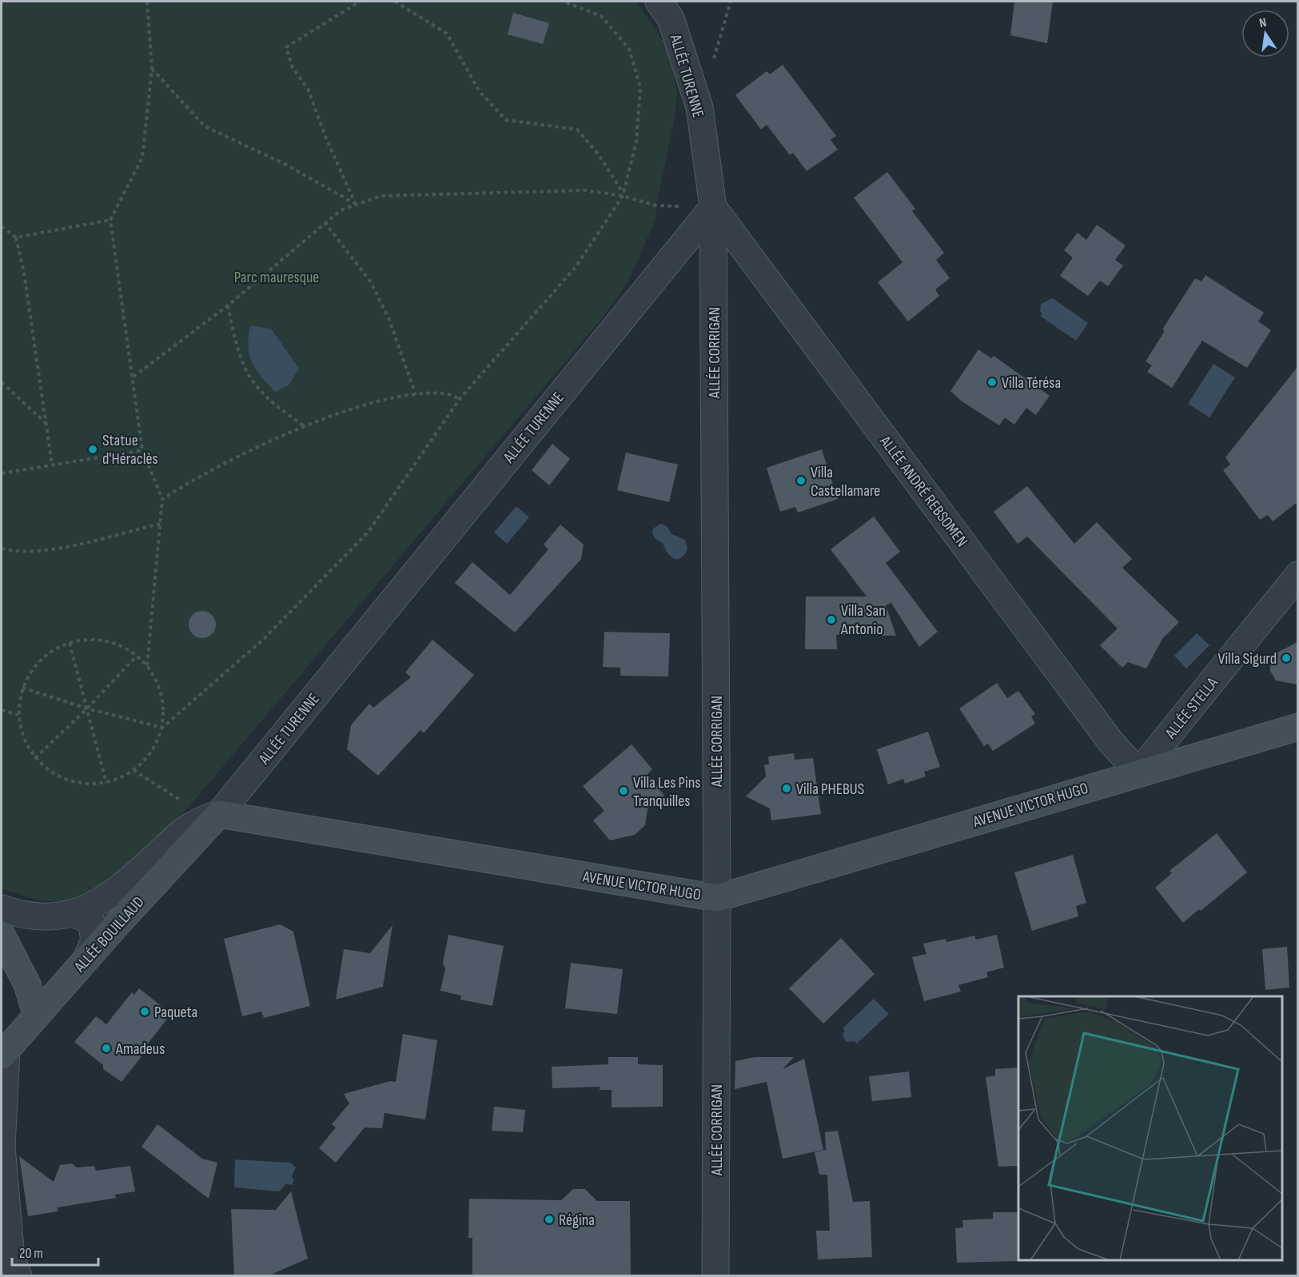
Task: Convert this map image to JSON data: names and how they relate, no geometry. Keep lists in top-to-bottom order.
{
  "streets": {
    "street": [
      "ALLÉE TURENNE",
      "ALLÉE CORRIGAN",
      "ALLÉE ANDRÉ REBSOMEN",
      "ALLÉE STELLA",
      "AVENUE VICTOR HUGO",
      "ALLÉE BOUILLAUD"
    ]
  },
  "crossings": [
    ["ALLÉE TURENNE", "ALLÉE CORRIGAN"],
    ["ALLÉE TURENNE", "ALLÉE ANDRÉ REBSOMEN"],
    ["ALLÉE TURENNE", "AVENUE VICTOR HUGO"],
    ["ALLÉE TURENNE", "ALLÉE BOUILLAUD"],
    ["ALLÉE CORRIGAN", "ALLÉE ANDRÉ REBSOMEN"],
    ["ALLÉE CORRIGAN", "AVENUE VICTOR HUGO"],
    ["ALLÉE ANDRÉ REBSOMEN", "ALLÉE STELLA"],
    ["ALLÉE ANDRÉ REBSOMEN", "AVENUE VICTOR HUGO"],
    ["ALLÉE STELLA", "AVENUE VICTOR HUGO"],
    ["AVENUE VICTOR HUGO", "ALLÉE BOUILLAUD"]
  ],
  "parks": ["Parc mauresque"],
  "places": [
    "Villa Térésa",
    "Statue d'Héraclès",
    "Villa Castellamare",
    "Villa San Antonio",
    "Villa Sigurd",
    "Villa PHEBUS",
    "Villa Les Pins Tranquilles",
    "Paqueta",
    "Amadeus",
    "Régina"
  ],
  "scale_bar": "20 m",
  "north": "top"
}
